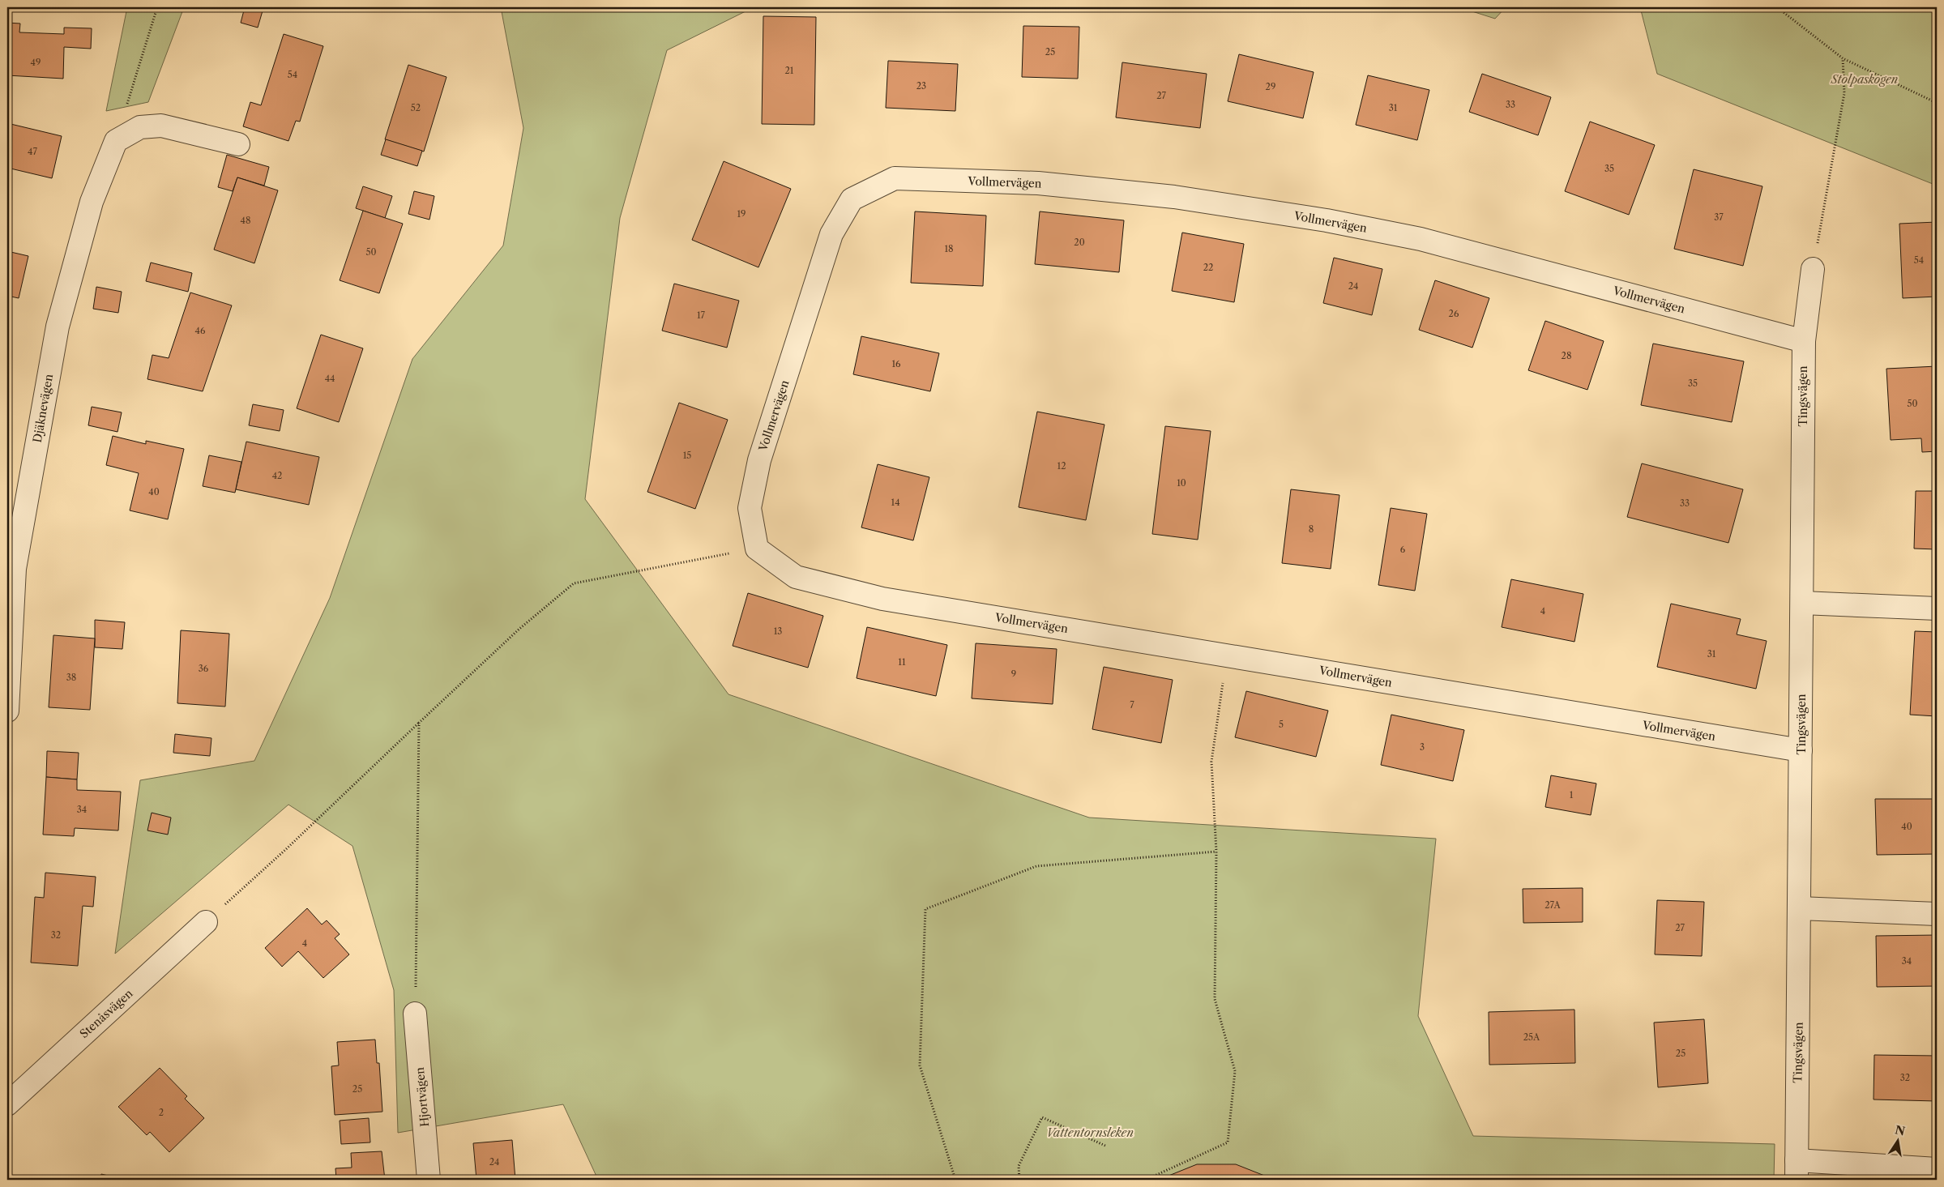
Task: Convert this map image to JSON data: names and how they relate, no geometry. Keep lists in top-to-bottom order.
{
  "streets": {
    "street": [
      "Vollmervägen",
      "Tingsvägen",
      "Djäknevägen",
      "Stenåsvägen",
      "Hjortvägen"
    ]
  },
  "crossings": [
    ["Vollmervägen", "Tingsvägen"]
  ],
  "parks": ["Stolpaskogen", "Vattentornsleken"],
  "house_numbers": [
    "25",
    "49",
    "21",
    "54",
    "23",
    "29",
    "27",
    "33",
    "52",
    "31",
    "47",
    "35",
    "19",
    "37",
    "48",
    "20",
    "18",
    "50",
    "54",
    "22",
    "24",
    "26",
    "17",
    "46",
    "28",
    "16",
    "44",
    "35",
    "50",
    "15",
    "12",
    "42",
    "10",
    "40",
    "14",
    "33",
    "8",
    "6",
    "4",
    "13",
    "31",
    "11",
    "36",
    "9",
    "38",
    "7",
    "5",
    "3",
    "1",
    "34",
    "40",
    "27A",
    "27",
    "32",
    "4",
    "34",
    "25A",
    "25",
    "32",
    "25",
    "2",
    "24"
  ],
  "north": "top"
}
